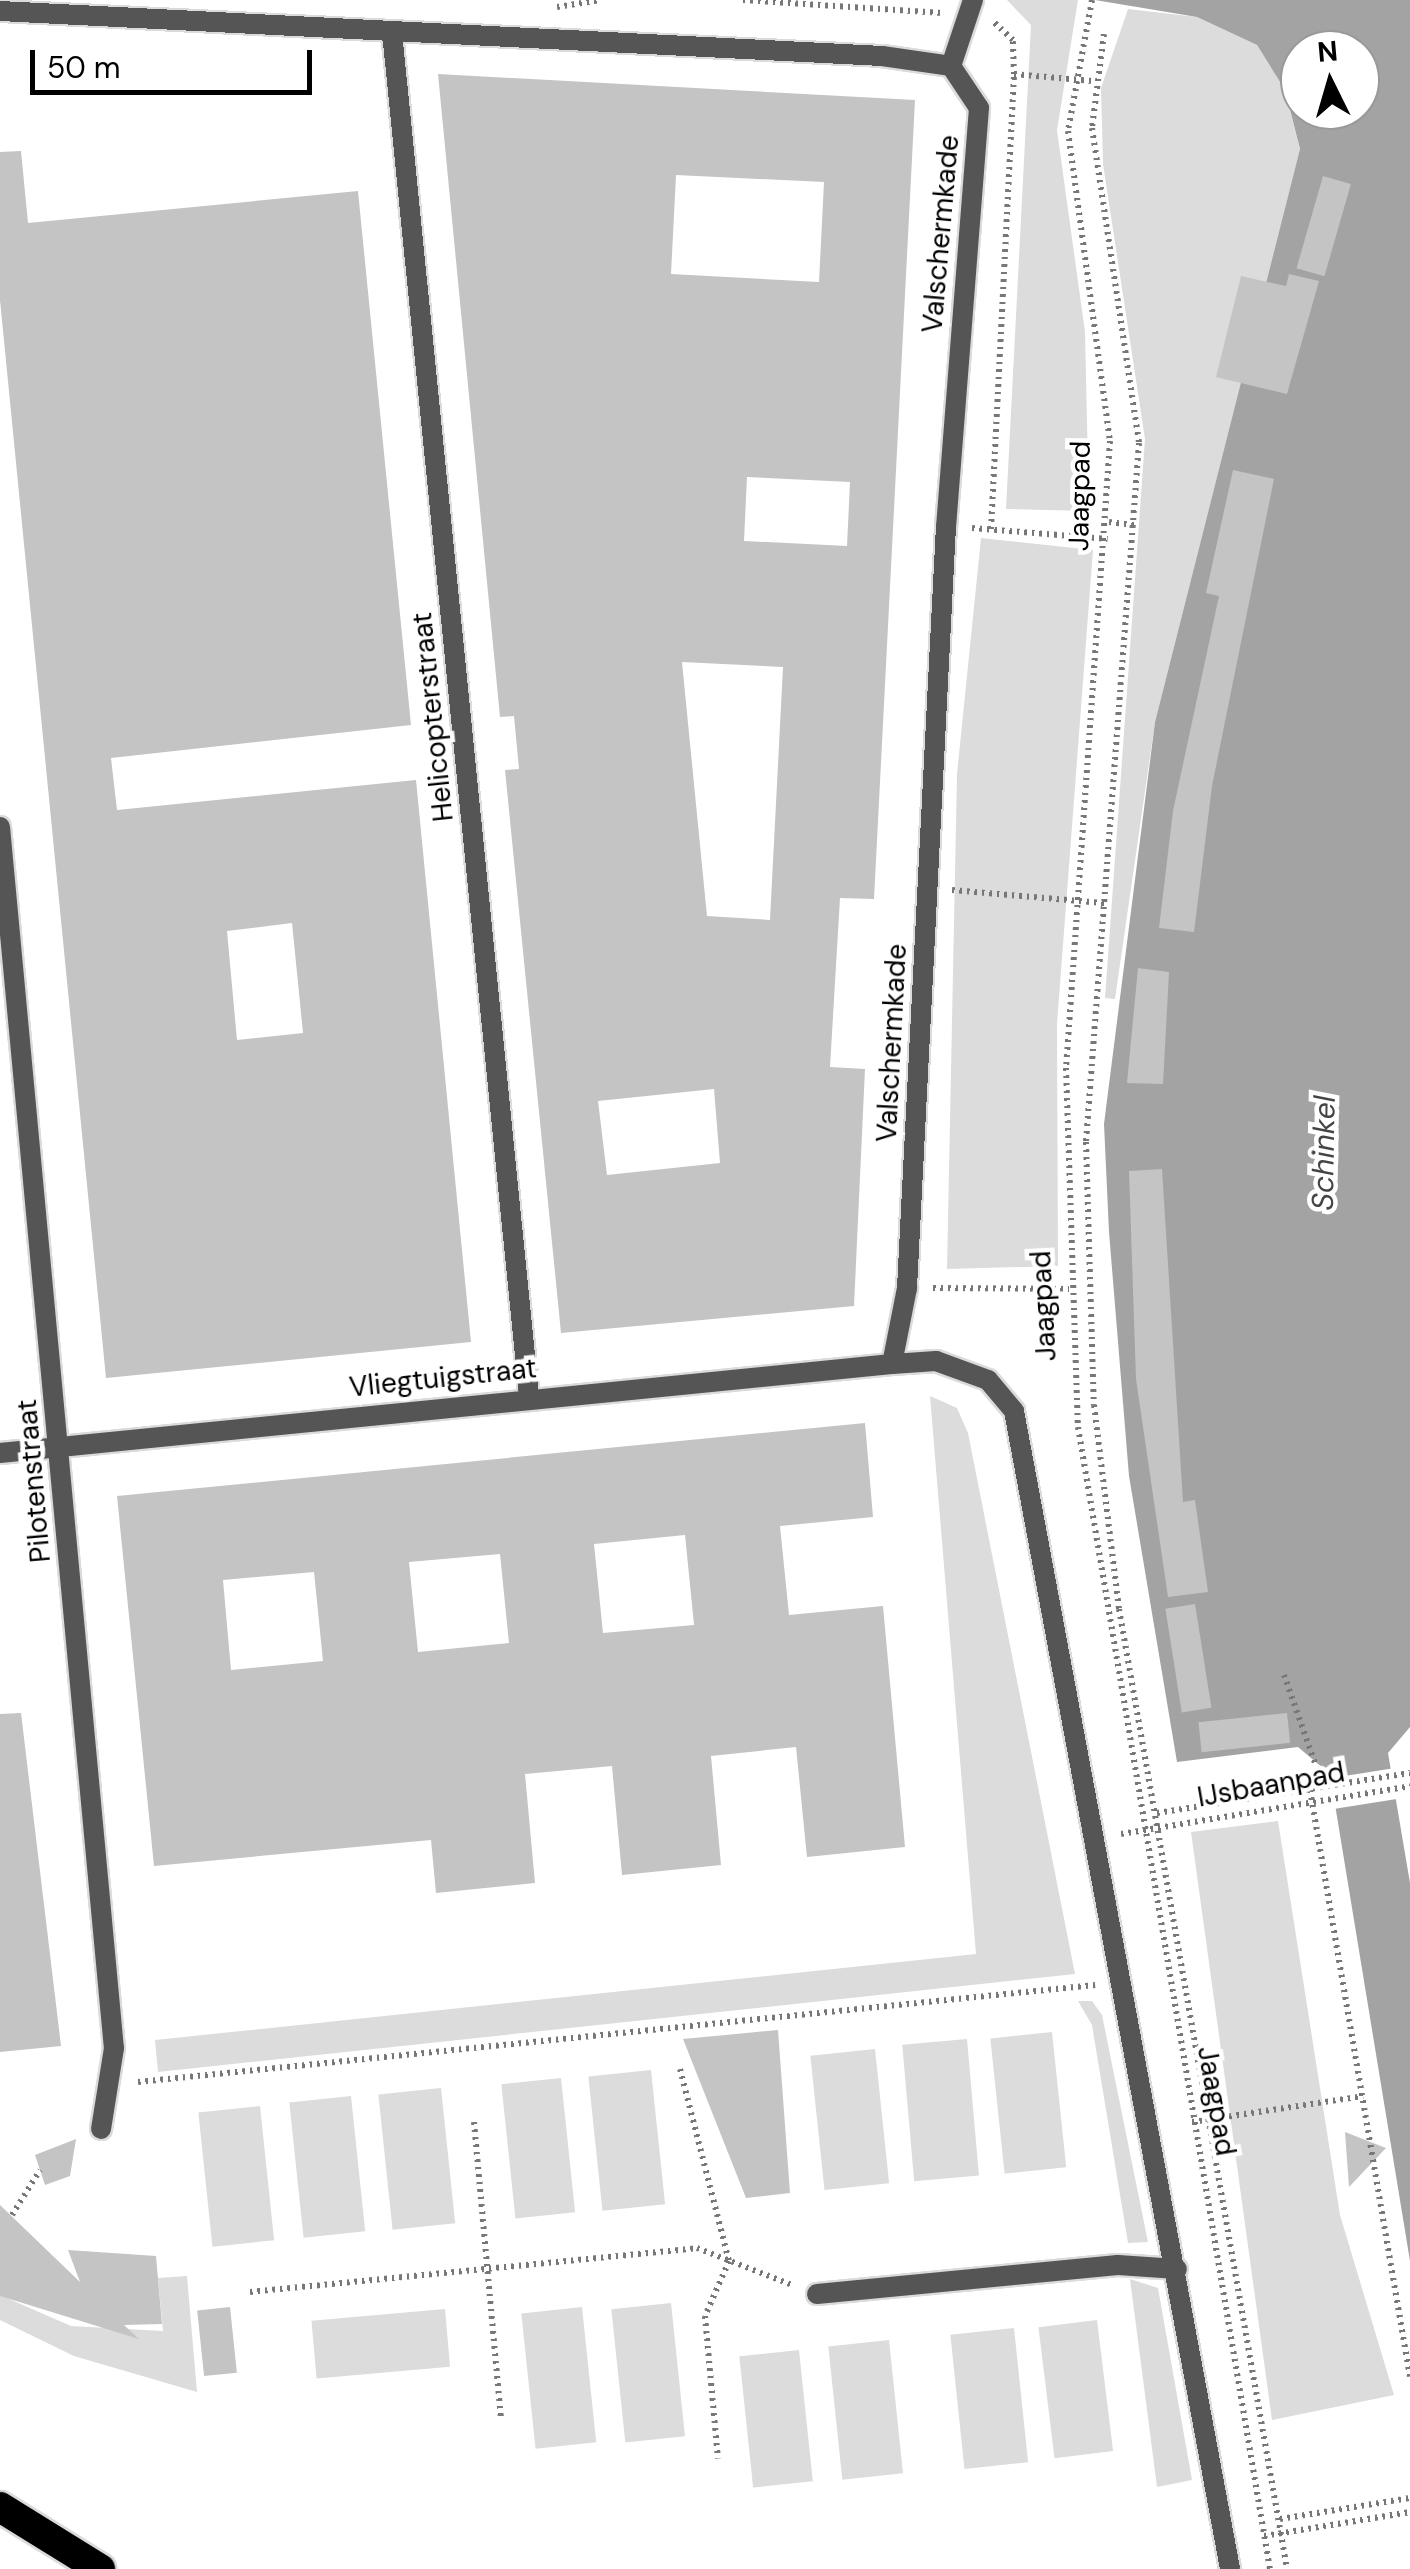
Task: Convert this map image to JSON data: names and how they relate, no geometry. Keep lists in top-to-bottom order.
{
  "streets": {
    "street": [
      "Valschermkade",
      "Helicopterstraat",
      "Vliegtuigstraat",
      "Pilotenstraat"
    ],
    "path": ["Jaagpad", "IJsbaanpad"]
  },
  "crossings": [
    ["Valschermkade", "Vliegtuigstraat"],
    ["Jaagpad", "IJsbaanpad"],
    ["Helicopterstraat", "Vliegtuigstraat"],
    ["Vliegtuigstraat", "Pilotenstraat"]
  ],
  "water": ["Schinkel"],
  "scale_bar": "50 m",
  "north": "top"
}
